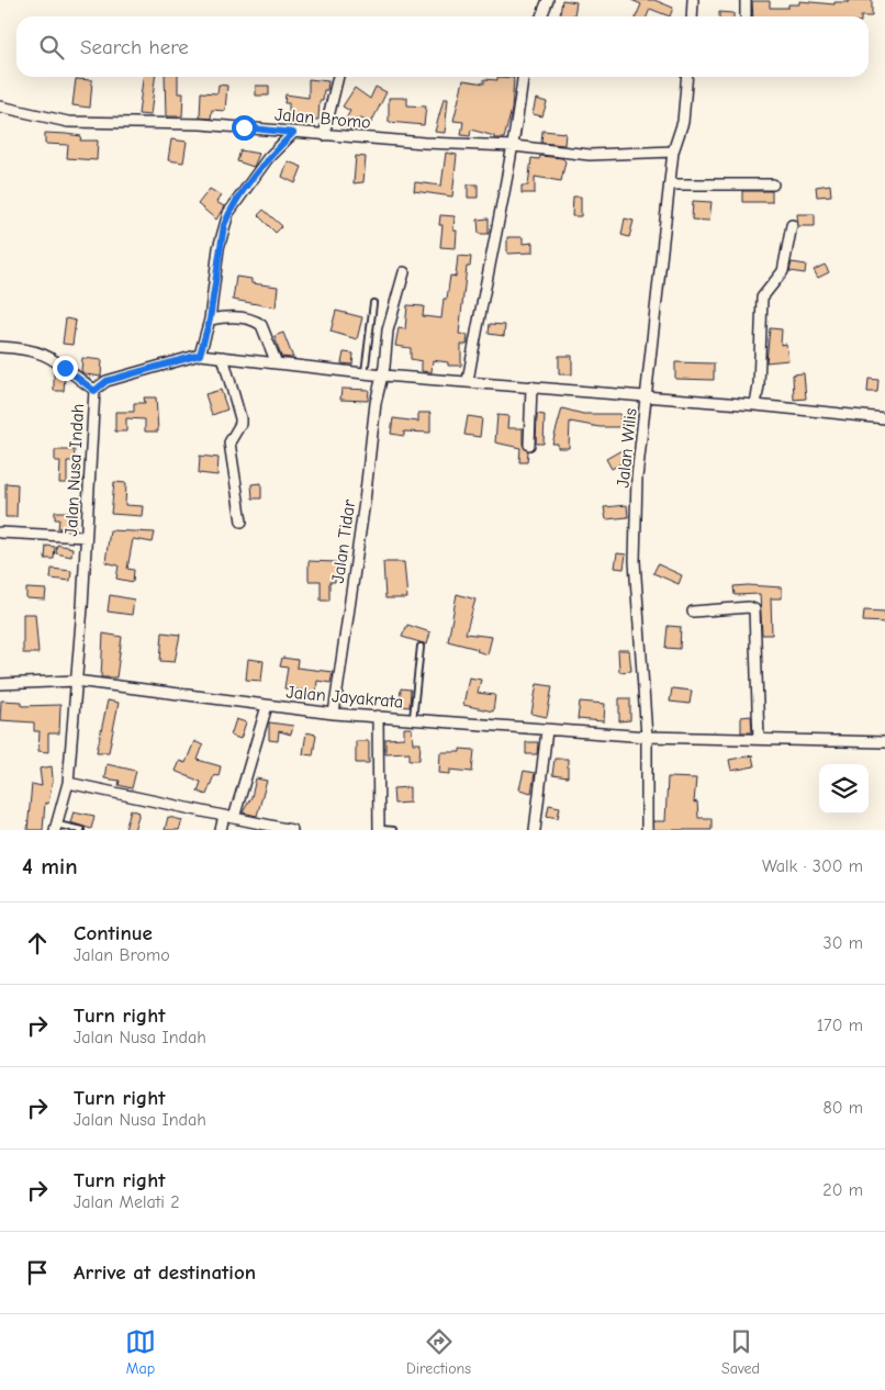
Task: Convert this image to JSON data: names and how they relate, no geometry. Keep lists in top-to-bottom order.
{
  "streets": {
    "street": [
      "Jalan Bromo",
      "Jalan Wilis",
      "Jalan Nusa Indah",
      "Jalan Tidar",
      "Jalan Jayakrata"
    ]
  },
  "crossings": [
    ["Jalan Bromo", "Jalan Wilis"],
    ["Jalan Wilis", "Jalan Jayakrata"],
    ["Jalan Nusa Indah", "Jalan Jayakrata"],
    ["Jalan Tidar", "Jalan Jayakrata"]
  ],
  "page": {
    "search": "Search here",
    "heading": ["4 min", "Walk · 300 m"],
    "list": [
      ["Continue", "Jalan Bromo", "30 m"],
      ["Turn right", "Jalan Nusa Indah", "170 m"],
      ["Turn right", "Jalan Nusa Indah", "80 m"],
      ["Turn right", "Jalan Melati 2", "20 m"],
      "Arrive at destination"
    ],
    "nav": ["Map", "Directions", "Saved"]
  }
}
